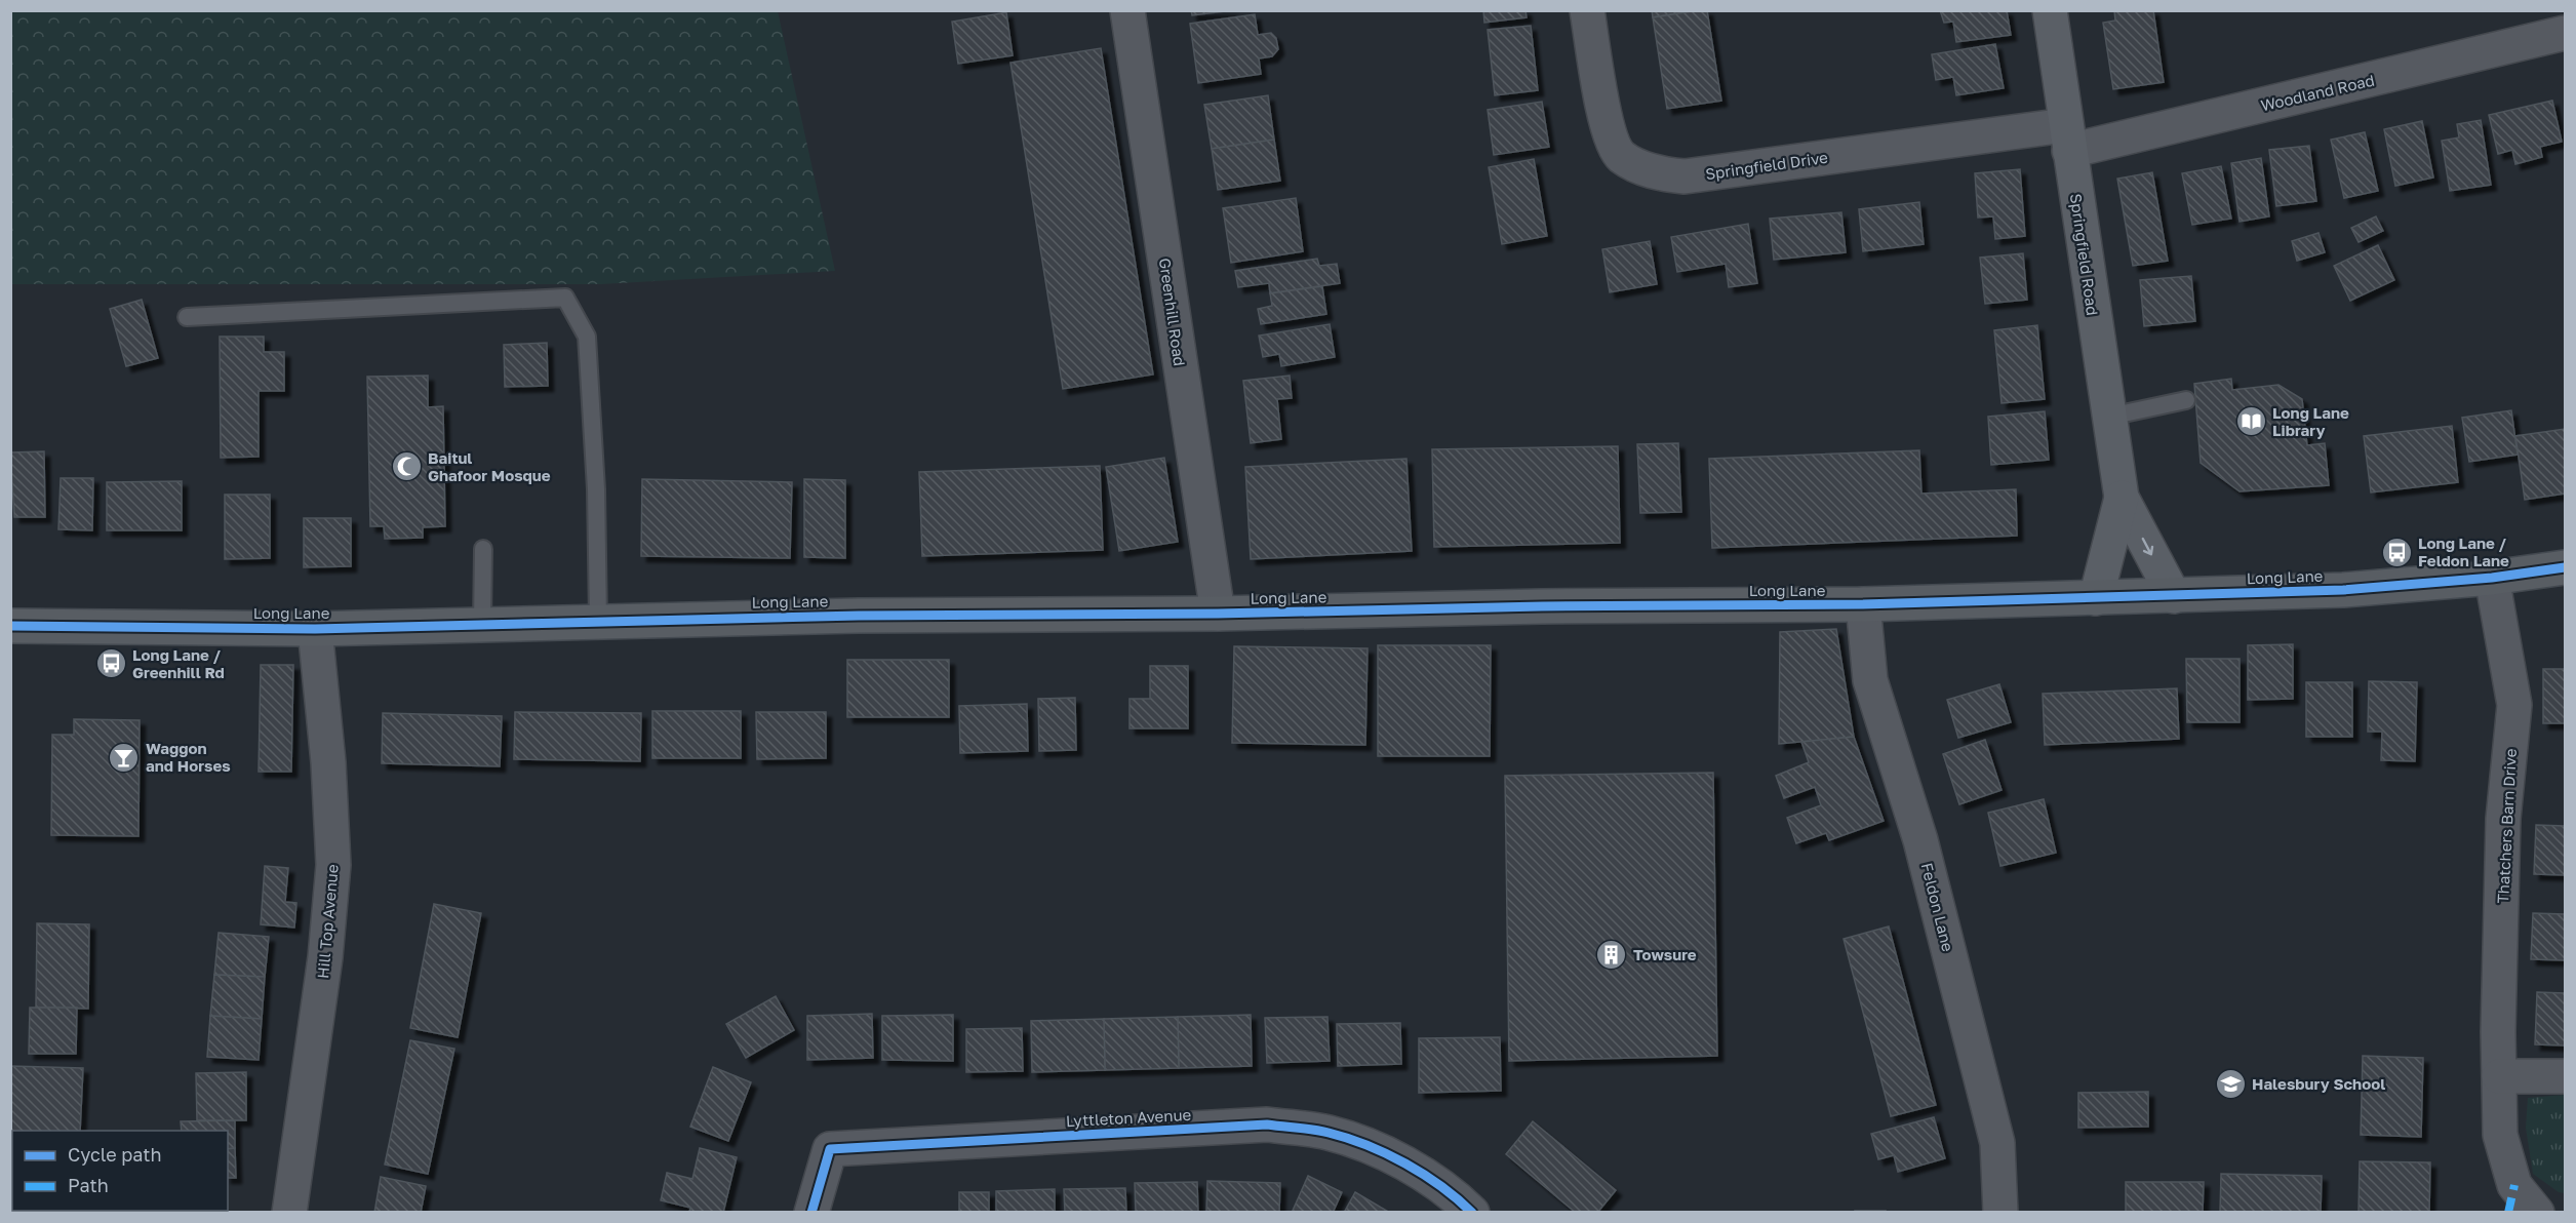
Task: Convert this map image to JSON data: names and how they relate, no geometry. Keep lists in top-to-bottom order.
{
  "streets": {
    "main road": ["Long Lane"],
    "street": [
      "Woodland Road",
      "Springfield Drive",
      "Springfield Road",
      "Greenhill Road",
      "Thatchers Barn Drive",
      "Feldon Lane",
      "Hill Top Avenue",
      "Lyttleton Avenue"
    ]
  },
  "crossings": [
    ["Woodland Road", "Springfield Drive"],
    ["Woodland Road", "Springfield Road"],
    ["Springfield Drive", "Springfield Road"],
    ["Springfield Road", "Long Lane"],
    ["Greenhill Road", "Long Lane"],
    ["Long Lane", "Thatchers Barn Drive"],
    ["Long Lane", "Feldon Lane"],
    ["Long Lane", "Hill Top Avenue"]
  ],
  "places": {
    "library": ["Long Lane Library"],
    "mosque": ["Baitul Ghafoor Mosque"],
    "bus stop": ["Long Lane / Feldon Lane", "Long Lane / Greenhill Rd"],
    "bar": ["Waggon and Horses"],
    "building": ["Towsure"],
    "school or university": ["Halesbury School"]
  },
  "legend": ["Cycle path", "Path"]
}
